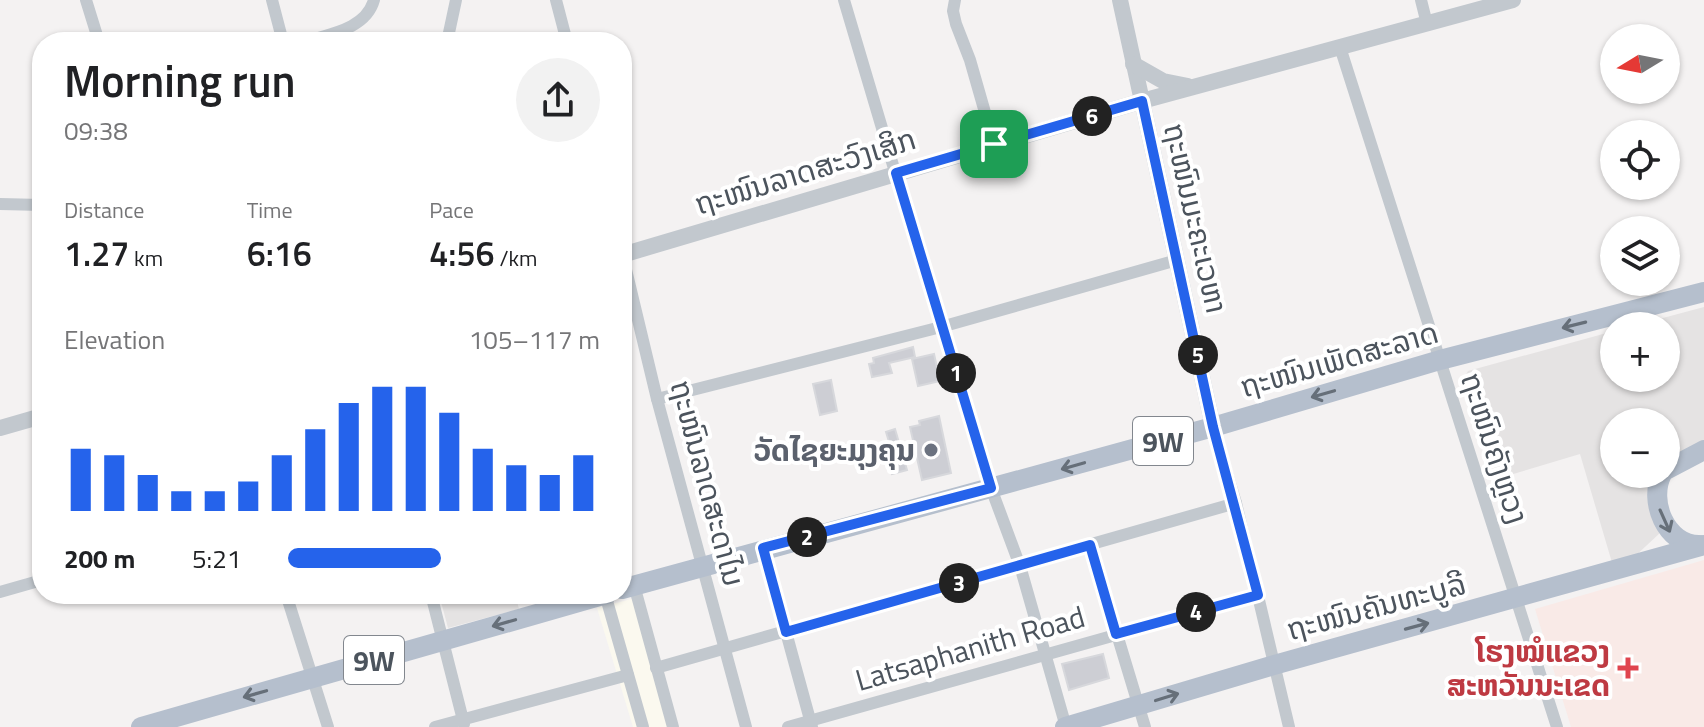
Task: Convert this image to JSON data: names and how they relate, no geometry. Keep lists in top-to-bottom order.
{
  "streets": {
    "main road": ["ຖະໜົນເພັດສະລາດ", "9W", "ຖະໜົນຄັນທະບູລີ"],
    "street": [
      "ຖະໜົນລາດສະວົງເສິກ",
      "ຖະໜົນມະຄະເວຫາ",
      "ຖະໜົນຄັງຫຼວງ",
      "ຖະໜົນລາດສະດາໄນ",
      "Latsaphanith Road"
    ]
  },
  "crossings": [
    ["ຖະໜົນລາດສະວົງເສິກ", "ຖະໜົນມະຄະເວຫາ"],
    ["ຖະໜົນລາດສະວົງເສິກ", "ຖະໜົນຄັງຫຼວງ"],
    ["ຖະໜົນມະຄະເວຫາ", "ຖະໜົນເພັດສະລາດ"],
    ["ຖະໜົນມະຄະເວຫາ", "ຖະໜົນຄັນທະບູລີ"],
    ["ຖະໜົນມະຄະເວຫາ", "Latsaphanith Road"],
    ["ຖະໜົນເພັດສະລາດ", "ຖະໜົນຄັງຫຼວງ"],
    ["ຖະໜົນເພັດສະລາດ", "ຖະໜົນລາດສະດາໄນ"],
    ["ຖະໜົນຄັງຫຼວງ", "ຖະໜົນຄັນທະບູລີ"]
  ],
  "one_way": ["ຖະໜົນເພັດສະລາດ", "ຖະໜົນຄັນທະບູລີ"],
  "places": {
    "other": ["ວັດໄຊຍະມຸງຄຸນ"],
    "health": ["ໂຮງໝໍແຂວງ ສະຫວັນນະເຂດ"]
  },
  "north": "left",
  "page": {
    "map_buttons": ["+", "−"],
    "heading": ["Morning run", "09:38"],
    "pins": [
      "6",
      "5",
      "1",
      "2",
      "3",
      "4"
    ],
    "stats": [
      ["Distance", "1.27 km"],
      ["Time", "6:16"],
      ["Pace", "4:56 /km"]
    ],
    "chart": ["Elevation", "105–117 m"],
    "list": [
      {
        "name": "200 m",
        "note": "5:21"
      }
    ]
  }
}
